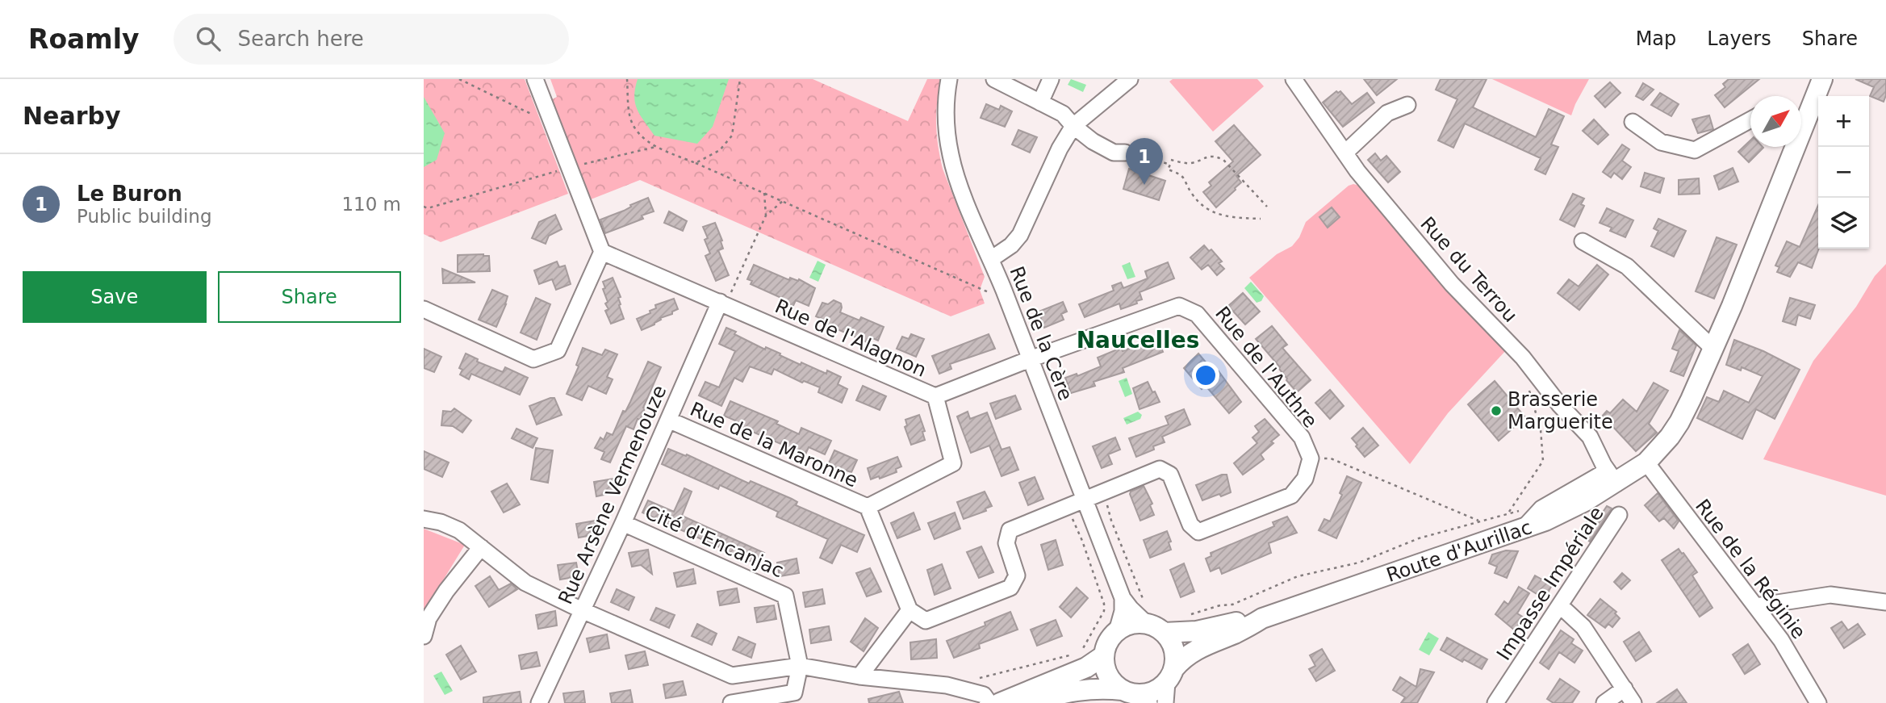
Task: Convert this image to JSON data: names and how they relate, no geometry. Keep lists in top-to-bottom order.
{
  "streets": {
    "main road": ["Route d'Aurillac"],
    "street": [
      "Rue du Terrou",
      "Rue de la Cère",
      "Rue de l'Alagnon",
      "Rue de l'Authre",
      "Rue de la Maronne",
      "Rue Arsène Vermenouze",
      "Cité d'Encanjac",
      "Rue de la Réginie",
      "Impasse Impériale"
    ]
  },
  "crossings": [
    ["Rue du Terrou", "Route d'Aurillac"],
    ["Rue de la Cère", "Rue de l'Alagnon"],
    ["Rue de la Cère", "Rue de l'Authre"],
    ["Rue de la Cère", "Route d'Aurillac"],
    ["Rue de l'Alagnon", "Rue de l'Authre"],
    ["Rue de l'Alagnon", "Rue de la Maronne"],
    ["Rue de l'Alagnon", "Rue Arsène Vermenouze"],
    ["Rue de la Maronne", "Rue Arsène Vermenouze"],
    ["Rue Arsène Vermenouze", "Cité d'Encanjac"],
    ["Route d'Aurillac", "Rue de la Réginie"]
  ],
  "districts": ["Naucelles"],
  "places": ["Brasserie Marguerite"],
  "north": "top right",
  "page": {
    "header": "Roamly",
    "search": "Search here",
    "nav": ["Map", "Layers", "Share"],
    "heading": "Nearby",
    "map_buttons": ["+", "−"],
    "pins": "1",
    "list": [
      {
        "mark": "1",
        "name": "Le Buron",
        "note": "Public building",
        "value": "110 m"
      }
    ],
    "buttons": ["Save", "Share"]
  }
}
